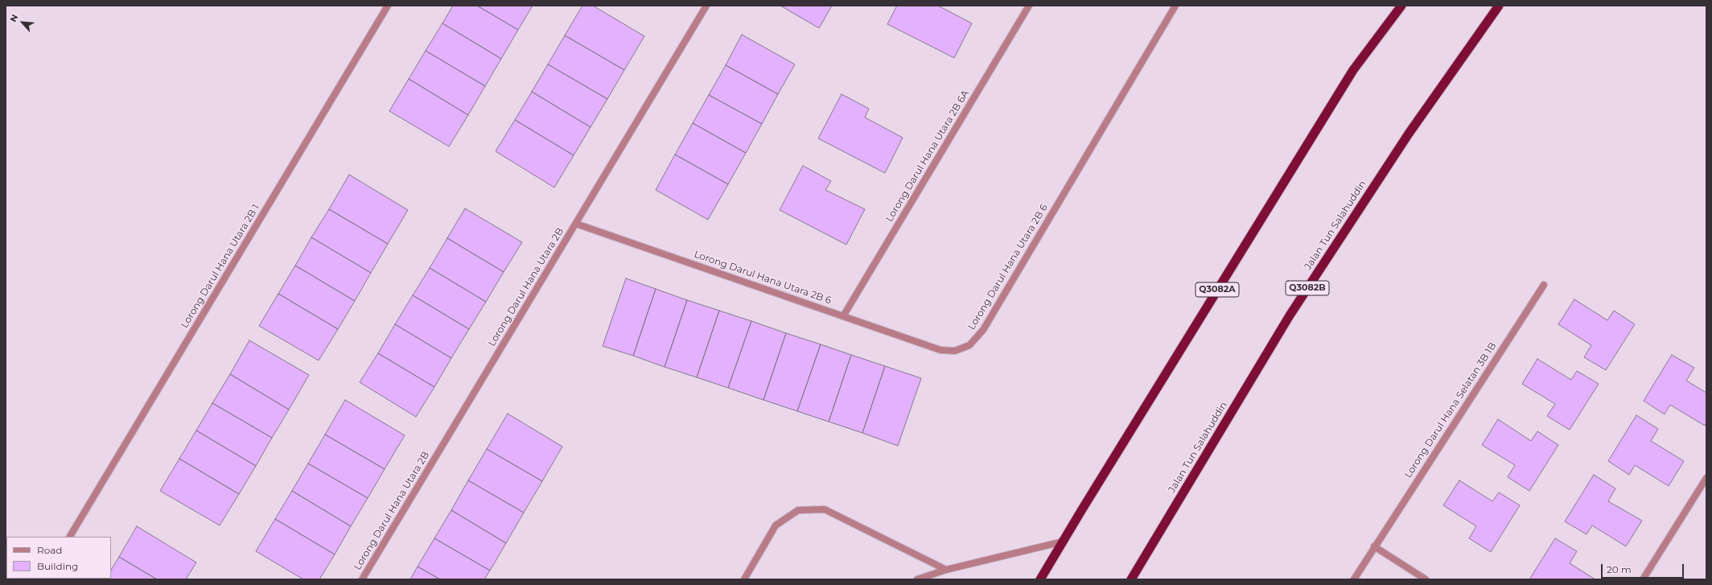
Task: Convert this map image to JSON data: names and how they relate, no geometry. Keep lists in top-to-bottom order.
{
  "streets": {
    "highway": ["Jalan Tun Salahuddin", "Q3082B", "Q3082A"],
    "street": [
      "Lorong Darul Hana Utara 2B 6A",
      "Lorong Darul Hana Utara 2B 1",
      "Lorong Darul Hana Utara 2B 6",
      "Lorong Darul Hana Utara 2B",
      "Lorong Darul Hana Selatan 3B 1B"
    ]
  },
  "crossings": [
    ["Lorong Darul Hana Utara 2B 6A", "Lorong Darul Hana Utara 2B 6"],
    ["Lorong Darul Hana Utara 2B 6", "Lorong Darul Hana Utara 2B"]
  ],
  "legend": ["Road", "Building"],
  "scale_bar": "20 m",
  "north": "top left"
}
